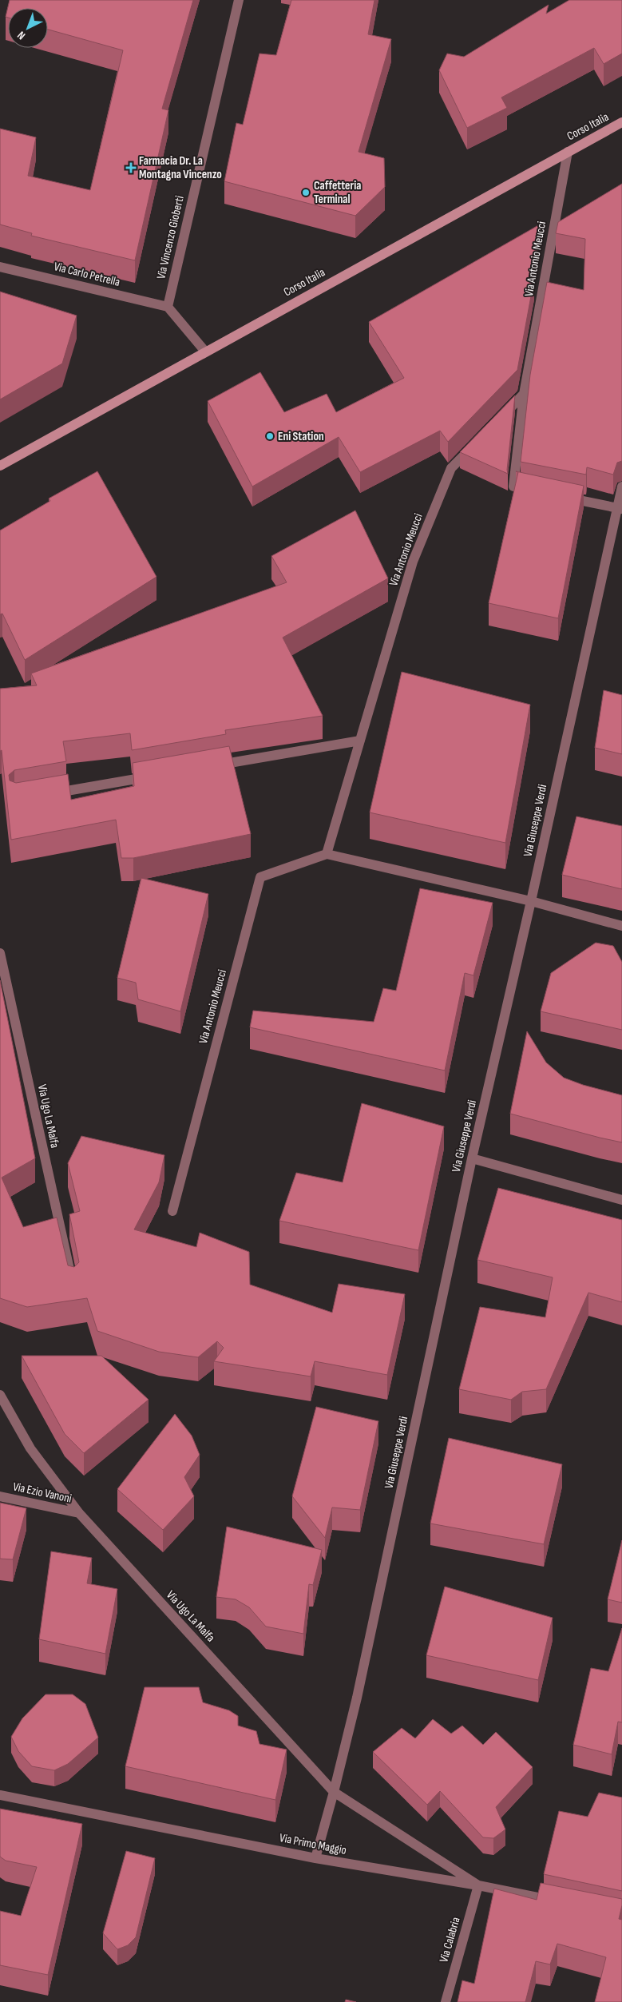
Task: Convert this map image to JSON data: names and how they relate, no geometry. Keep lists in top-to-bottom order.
{
  "streets": {
    "main road": ["Corso Italia"],
    "street": [
      "Via Vincenzo Gioberti",
      "Via Antonio Meucci",
      "Via Carlo Petrella",
      "Via Giuseppe Verdi",
      "Via Ugo La Malfa",
      "Via Ezio Vanoni",
      "Via Primo Maggio",
      "Via Calabria"
    ]
  },
  "crossings": [
    ["Corso Italia", "Via Antonio Meucci"],
    ["Via Vincenzo Gioberti", "Via Carlo Petrella"],
    ["Via Giuseppe Verdi", "Via Ugo La Malfa"],
    ["Via Ugo La Malfa", "Via Ezio Vanoni"],
    ["Via Ugo La Malfa", "Via Primo Maggio"],
    ["Via Ugo La Malfa", "Via Calabria"],
    ["Via Primo Maggio", "Via Calabria"]
  ],
  "places": {
    "health": ["Farmacia Dr. La Montagna Vincenzo"],
    "other": ["Caffetteria Terminal", "Eni Station"]
  },
  "north": "bottom left"
}
